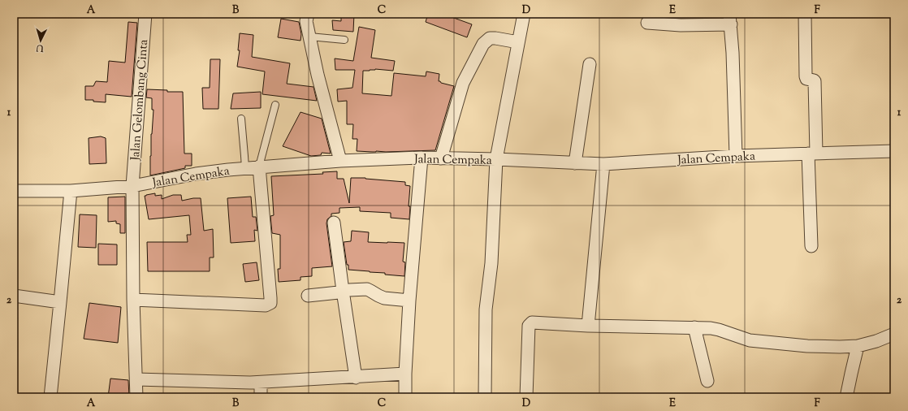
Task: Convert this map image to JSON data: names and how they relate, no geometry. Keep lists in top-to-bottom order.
{
  "streets": {
    "street": ["Jalan Gelombang Cinta", "Jalan Cempaka"]
  },
  "crossings": [
    ["Jalan Gelombang Cinta", "Jalan Cempaka"]
  ],
  "north": "bottom",
  "grid": {
    "columns": [
      "A",
      "B",
      "C",
      "D",
      "E",
      "F"
    ],
    "rows": ["1", "2"]
  }
}
